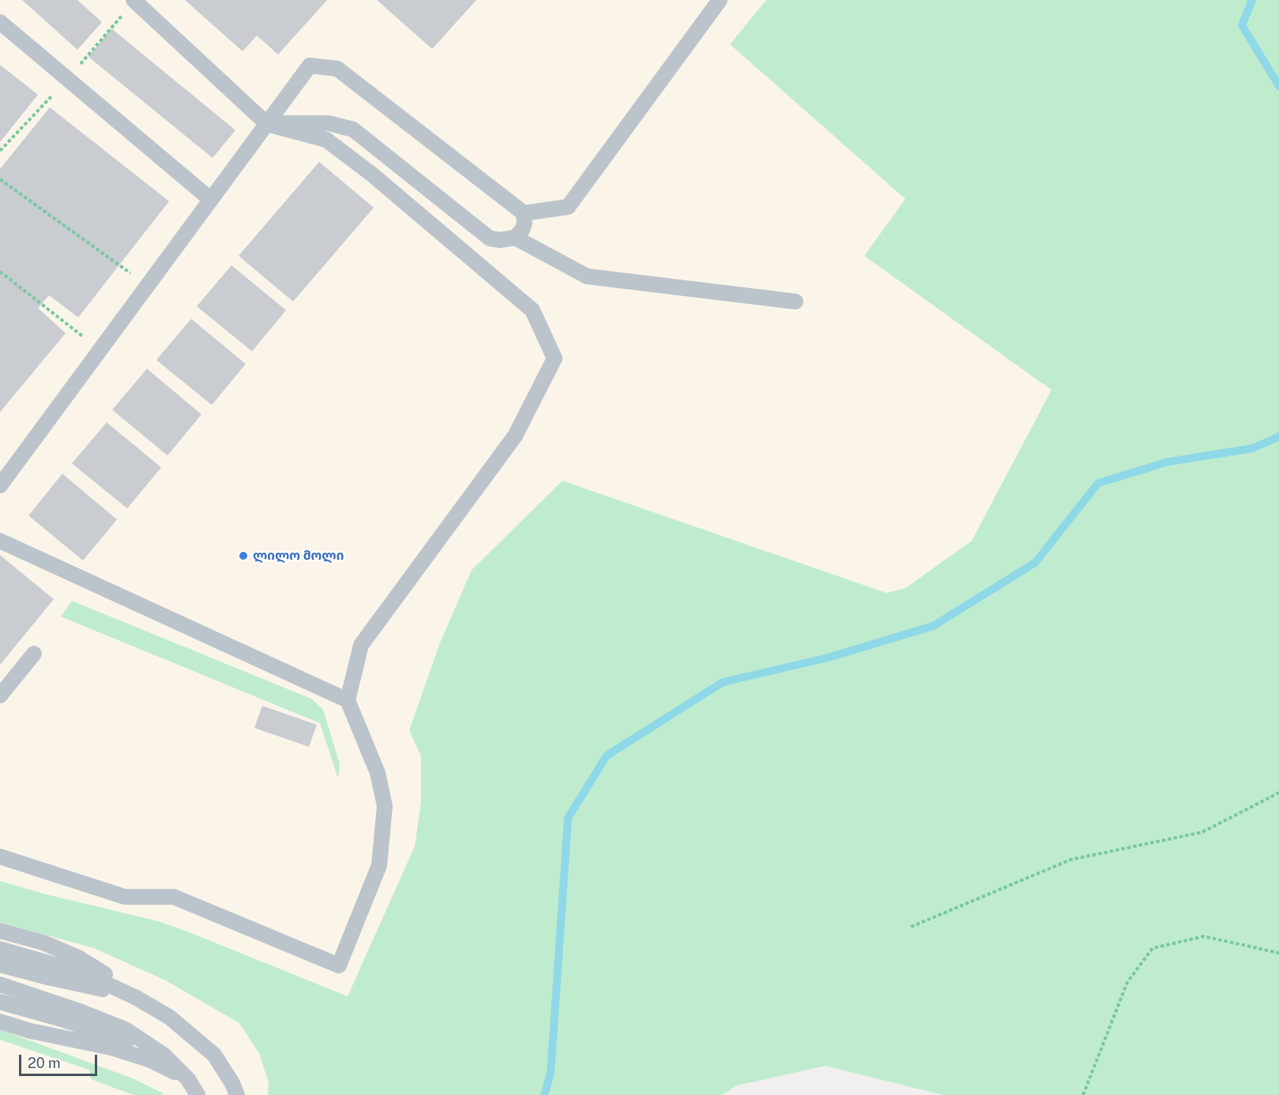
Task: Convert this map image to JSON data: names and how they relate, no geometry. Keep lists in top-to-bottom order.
{
  "places": ["ლილო მოლი"],
  "scale_bar": "20 m"
}
